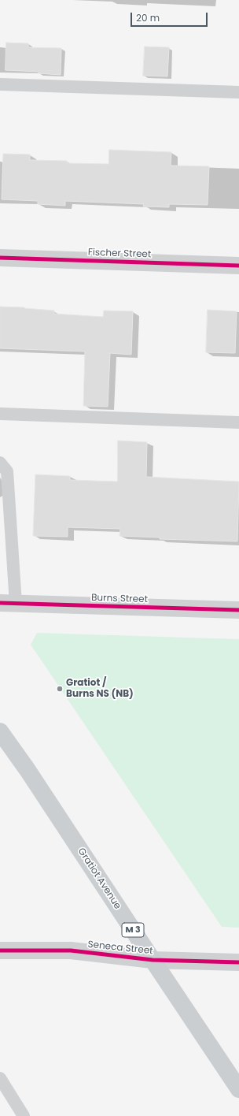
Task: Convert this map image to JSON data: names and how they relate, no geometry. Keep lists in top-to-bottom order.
{
  "streets": {
    "main road": ["Gratiot Avenue", "M 3"],
    "street": ["Fischer Street", "Burns Street", "Seneca Street"]
  },
  "crossings": [
    ["Gratiot Avenue", "Seneca Street"]
  ],
  "places": ["Gratiot / Burns NS (NB)"],
  "scale_bar": "20 m"
}
